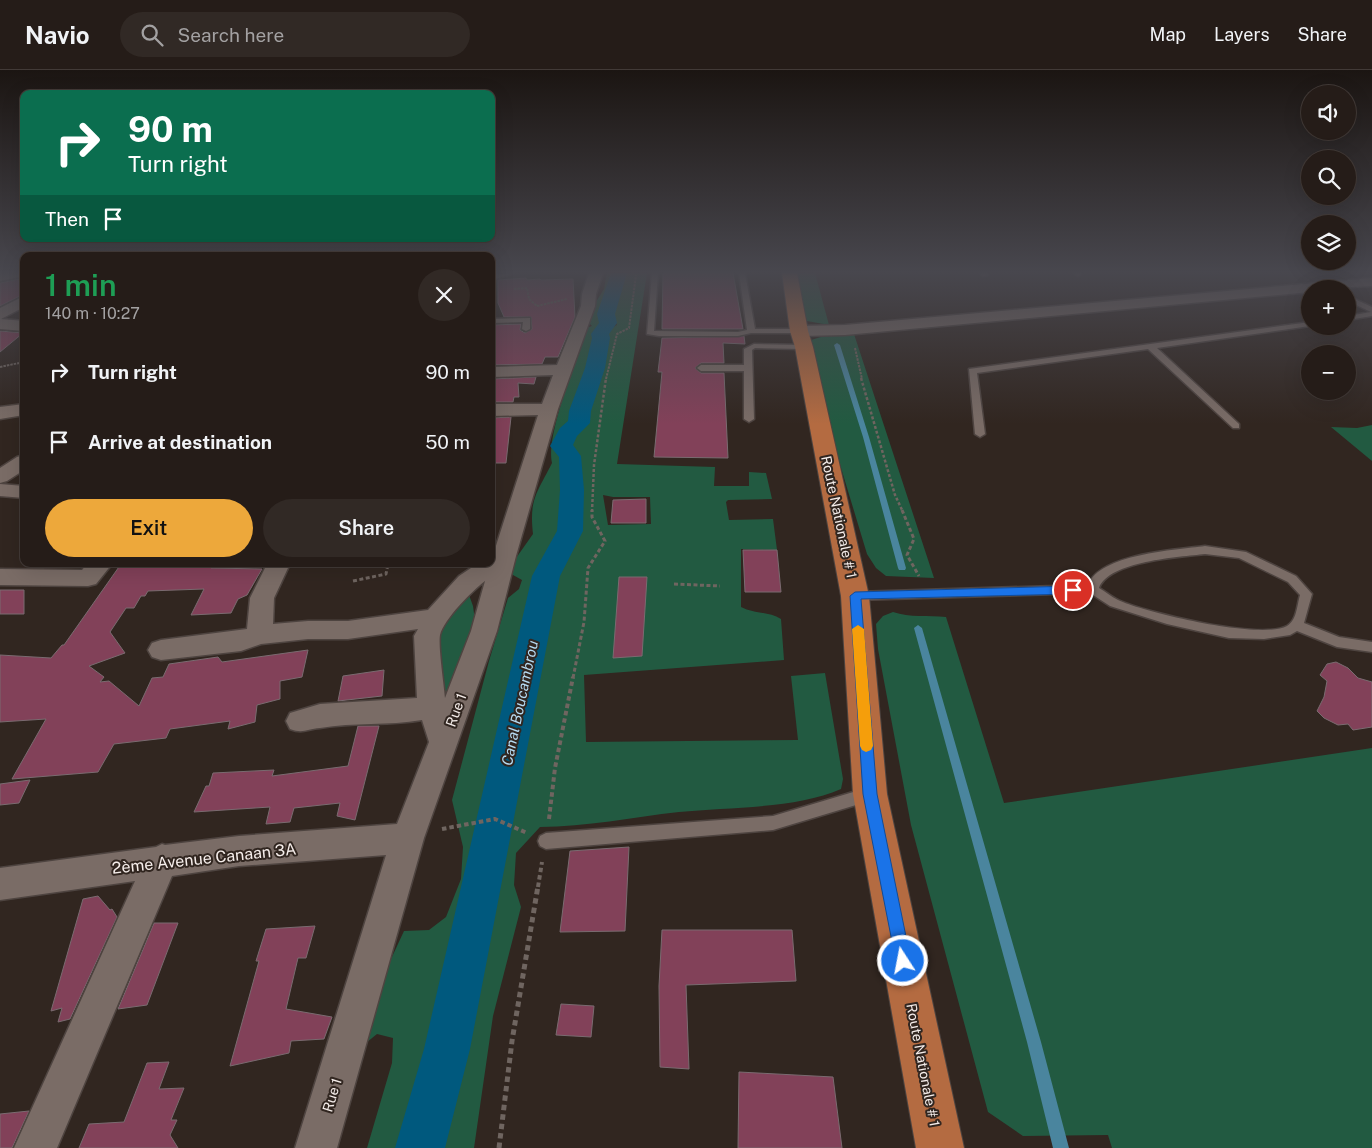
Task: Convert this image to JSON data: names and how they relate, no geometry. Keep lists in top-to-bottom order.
{
  "streets": {
    "main road": ["Route Nationale # 1"],
    "street": ["Rue 1", "2ème Avenue Canaan 3A"]
  },
  "crossings": [
    ["Rue 1", "2ème Avenue Canaan 3A"]
  ],
  "water": ["Canal Boucambrou"],
  "page": {
    "header": "Navio",
    "search": "Search here",
    "nav": ["Map", "Layers", "Share"],
    "map_buttons": ["+", "−"],
    "turn": ["90 m", "Turn right"],
    "then": "Then",
    "heading": ["1 min", "140 m · 10:27"],
    "list": [
      {
        "name": "Turn right",
        "value": "90 m"
      },
      {
        "name": "Arrive at destination",
        "value": "50 m"
      }
    ],
    "buttons": ["Exit", "Share"]
  }
}
